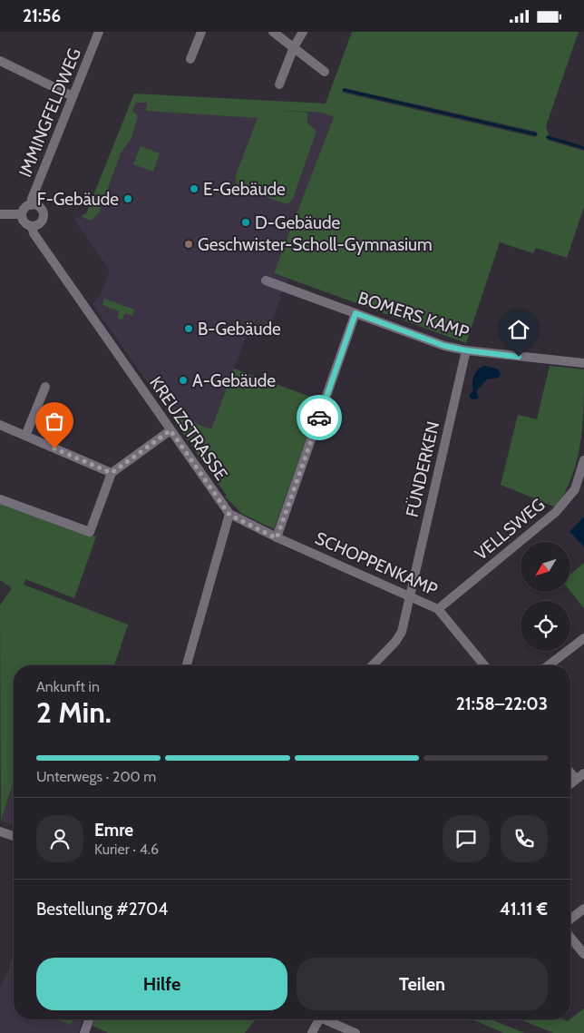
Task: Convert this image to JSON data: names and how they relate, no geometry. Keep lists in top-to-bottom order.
{
  "streets": {
    "street": [
      "IMMINGFELDWEG",
      "BOMERS KAMP",
      "KREUZSTRASSE",
      "FÜNDERKEN",
      "VELLSWEG",
      "SCHOPPENKAMP"
    ]
  },
  "crossings": [
    ["IMMINGFELDWEG", "KREUZSTRASSE"],
    ["BOMERS KAMP", "FÜNDERKEN"],
    ["KREUZSTRASSE", "SCHOPPENKAMP"],
    ["FÜNDERKEN", "SCHOPPENKAMP"],
    ["VELLSWEG", "SCHOPPENKAMP"]
  ],
  "places": [
    "E-Gebäude",
    "F-Gebäude",
    "D-Gebäude",
    "Geschwister-Scholl-Gymnasium",
    "B-Gebäude",
    "A-Gebäude"
  ],
  "north": "bottom left",
  "page": {
    "status": "21:56",
    "heading": ["2 Min.", "Ankunft in", "21:58–22:03"],
    "panel": [
      "Emre",
      "Kurier · 4.6",
      "Bestellung #2704",
      "41.11 €"
    ],
    "bar": "Unterwegs · 200 m",
    "buttons": ["Hilfe", "Teilen"]
  }
}
